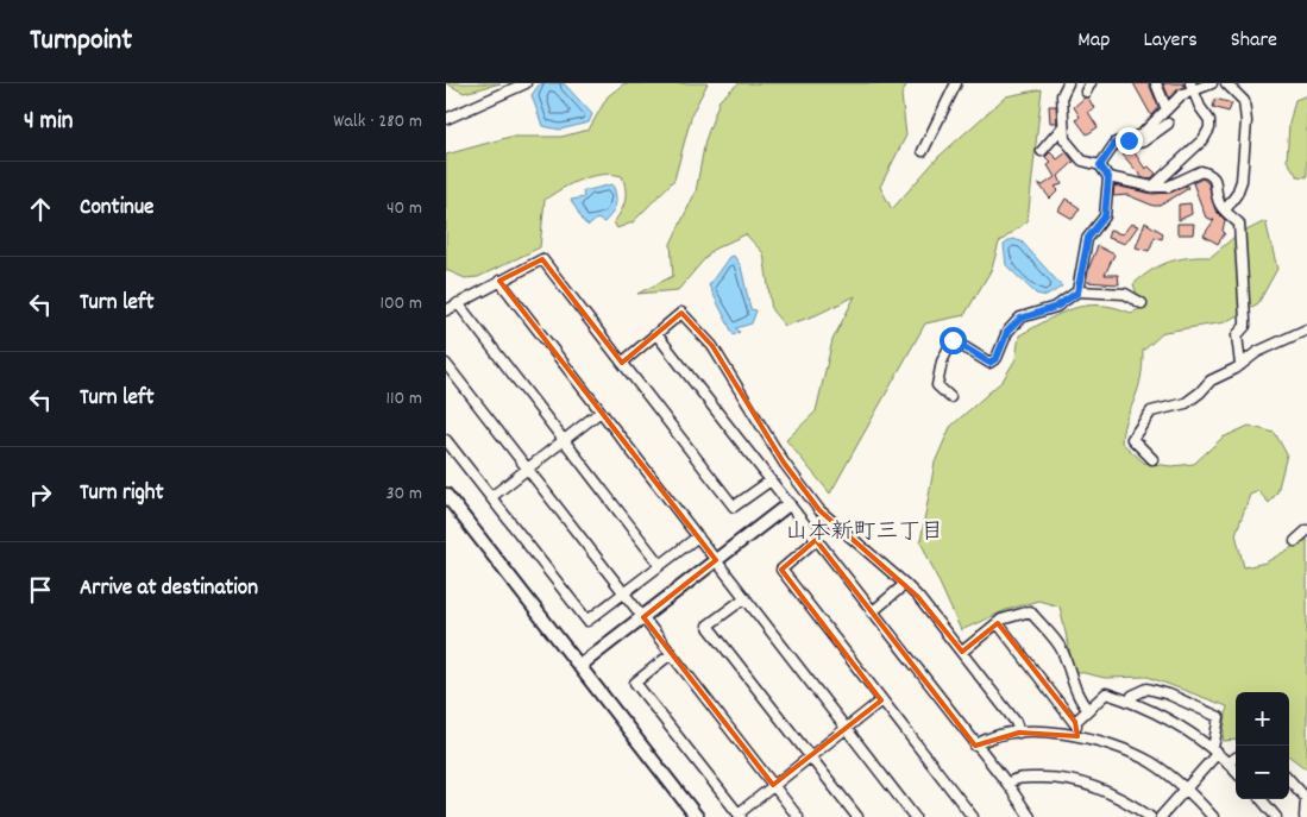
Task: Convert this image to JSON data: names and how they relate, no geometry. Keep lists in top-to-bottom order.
{
  "districts": ["山本新町三丁目"],
  "page": {
    "header": "Turnpoint",
    "nav": ["Map", "Layers", "Share"],
    "heading": ["4 min", "Walk · 280 m"],
    "list": [
      ["Continue", "40 m"],
      ["Turn left", "100 m"],
      ["Turn left", "110 m"],
      ["Turn right", "30 m"],
      "Arrive at destination"
    ],
    "map_buttons": ["+", "−"]
  }
}
